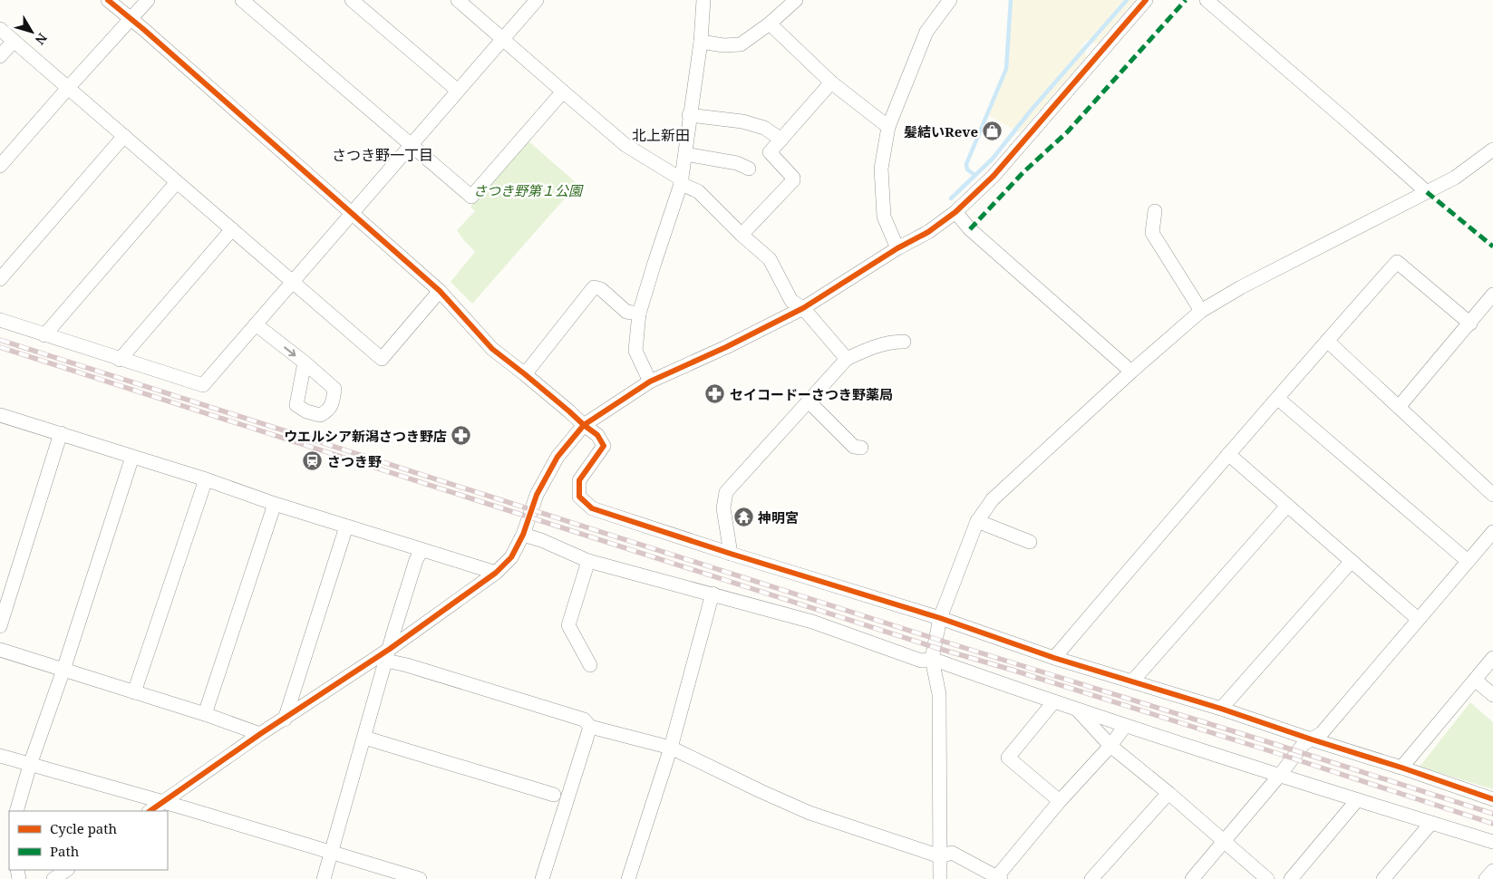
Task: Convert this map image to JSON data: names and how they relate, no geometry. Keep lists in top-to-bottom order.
{
  "districts": ["北上新田", "さつき野一丁目"],
  "parks": ["さつき野第１公園"],
  "places": {
    "shop": ["髪結いReve"],
    "pharmacy": ["セイコードーさつき野薬局", "ウエルシア新潟さつき野店"],
    "station": ["さつき野"],
    "temple": ["神明宮"]
  },
  "legend": ["Cycle path", "Path"],
  "north": "bottom right"
}
